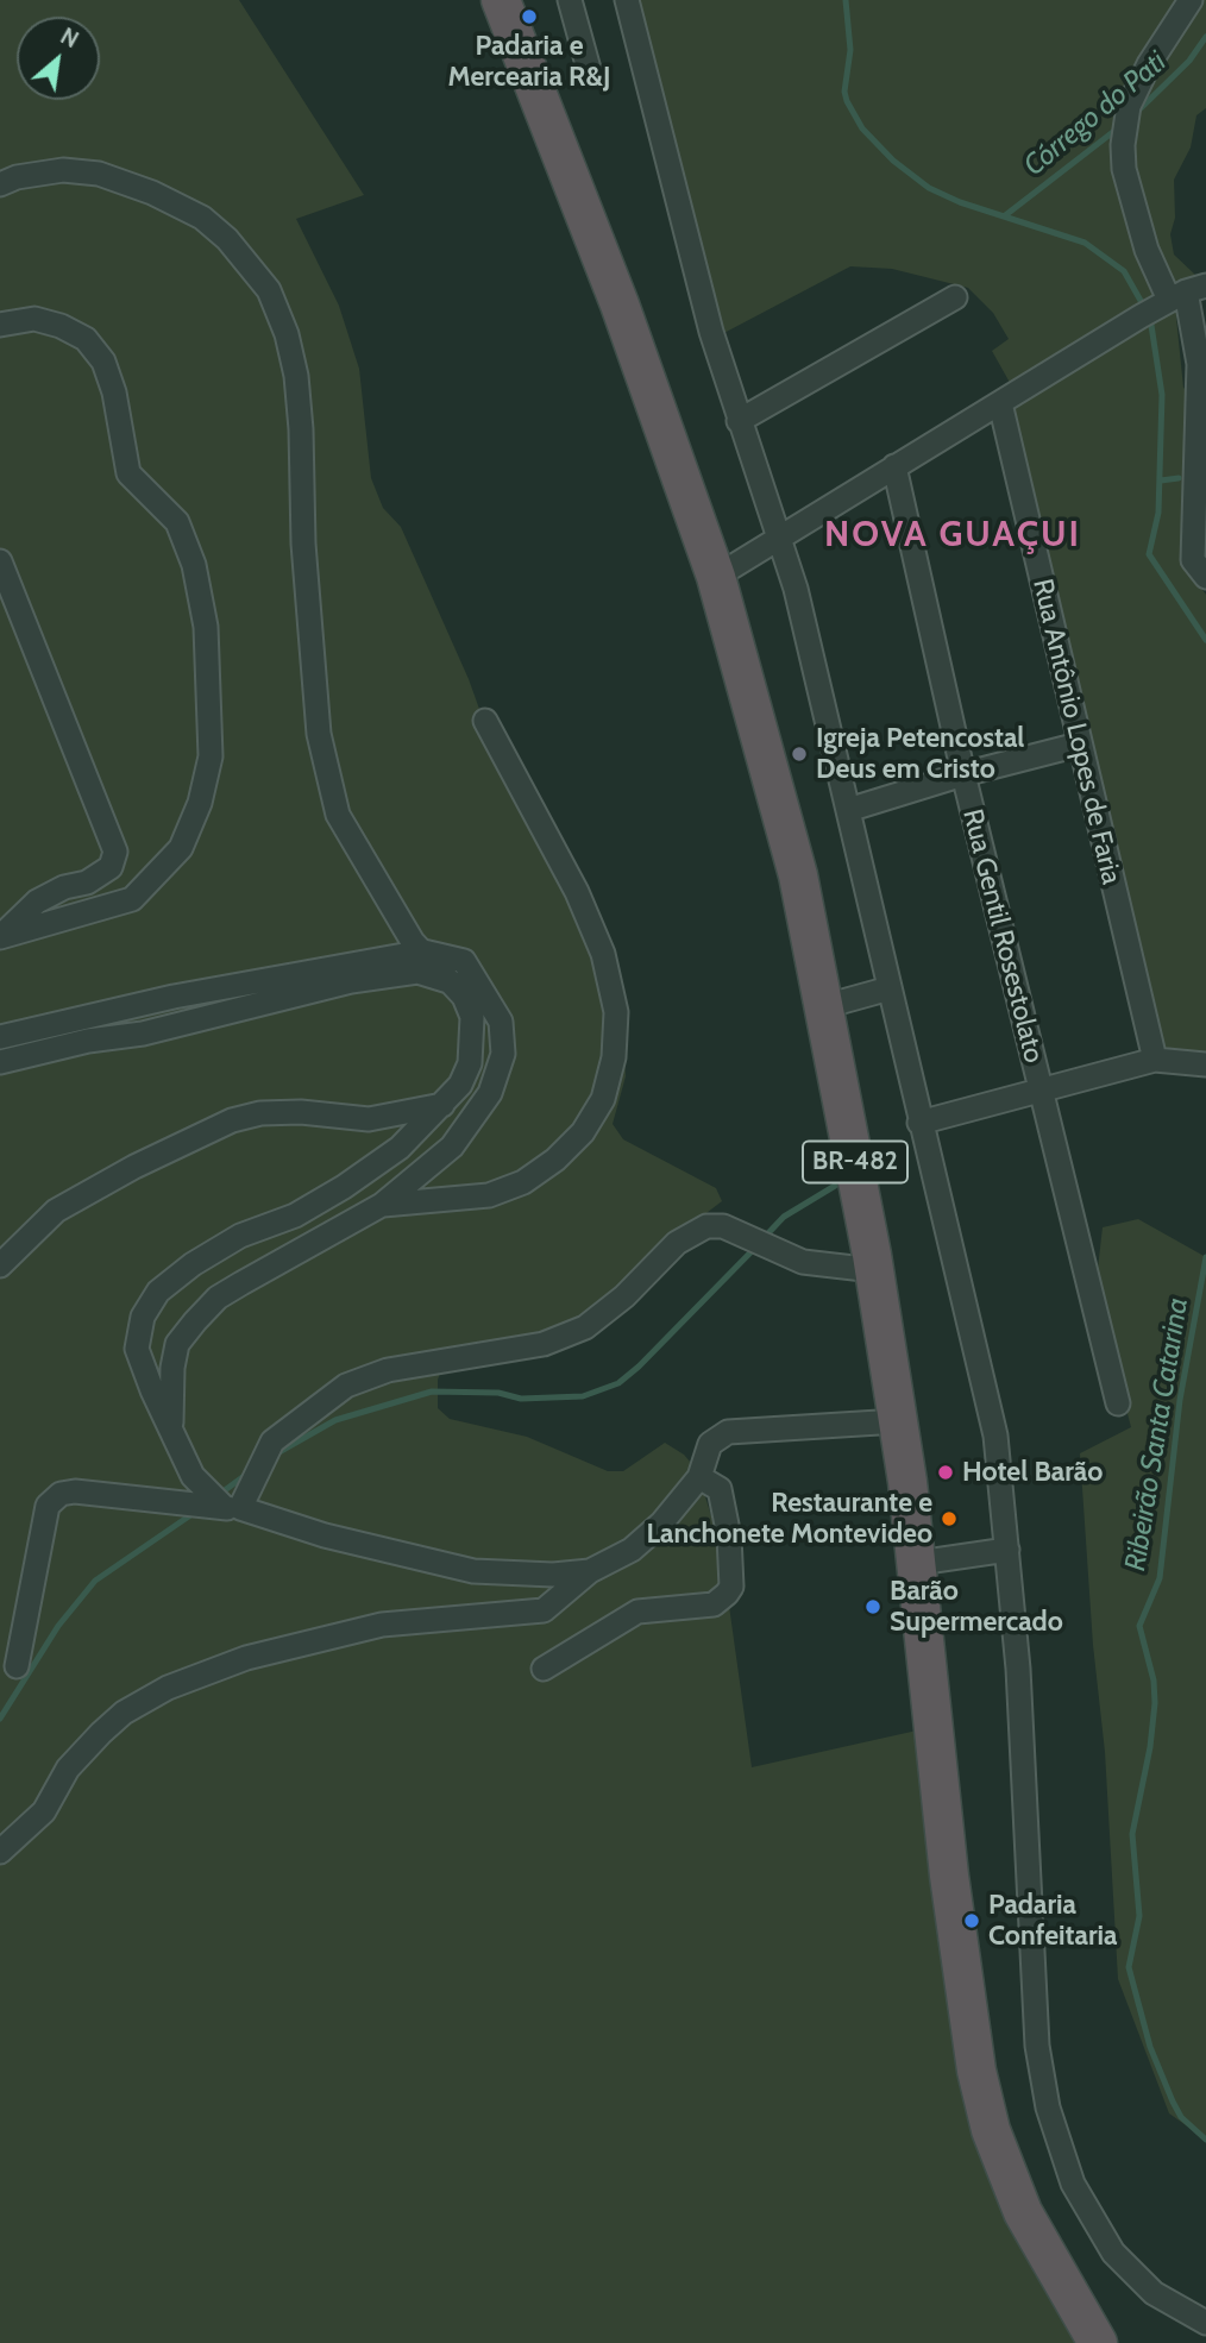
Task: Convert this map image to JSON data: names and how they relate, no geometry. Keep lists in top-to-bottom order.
{
  "streets": {
    "highway": ["BR-482"],
    "street": ["Rua Antônio Lopes de Faria", "Rua Gentil Rosestolato"]
  },
  "districts": ["NOVA GUAÇUI"],
  "water": ["Córrego do Pati", "Ribeirão Santa Catarina"],
  "places": [
    "Padaria e Mercearia R&J",
    "Igreja Petencostal Deus em Cristo",
    "Hotel Barão",
    "Restaurante e Lanchonete Montevideo",
    "Barão Supermercado",
    "Padaria Confeitaria"
  ],
  "north": "top right"
}
